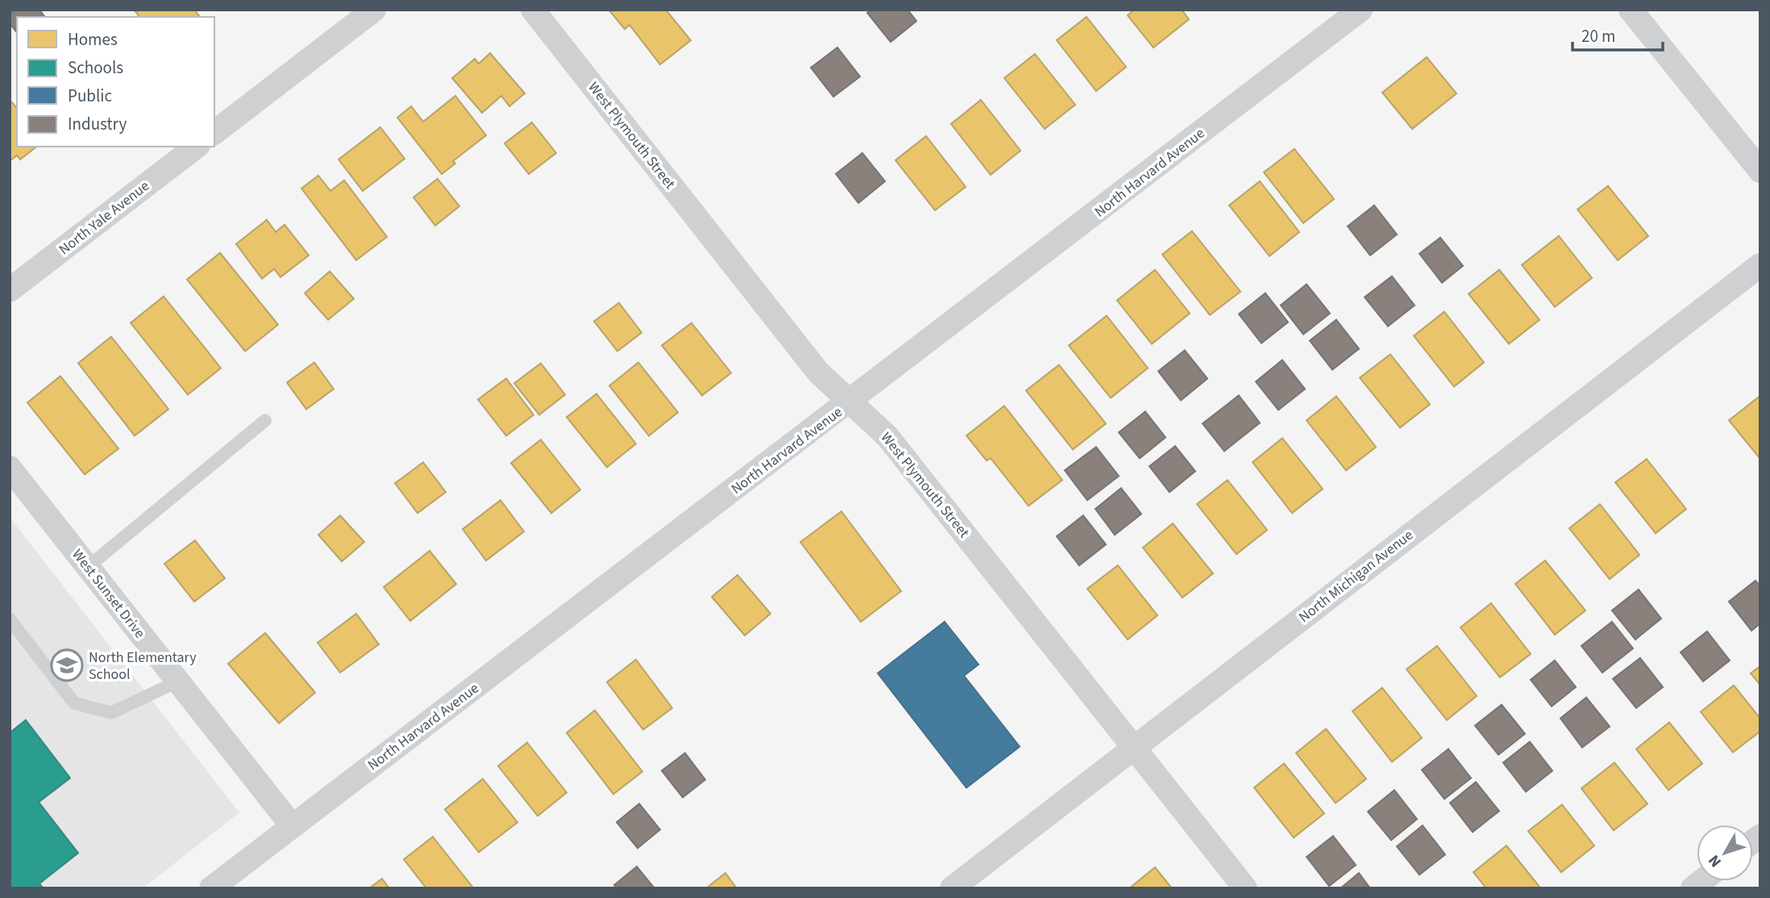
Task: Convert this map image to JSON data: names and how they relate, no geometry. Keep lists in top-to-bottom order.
{
  "streets": {
    "street": [
      "West Plymouth Street",
      "North Harvard Avenue",
      "North Yale Avenue",
      "North Michigan Avenue",
      "West Sunset Drive"
    ]
  },
  "crossings": [
    ["West Plymouth Street", "North Harvard Avenue"],
    ["West Plymouth Street", "North Michigan Avenue"],
    ["North Harvard Avenue", "West Sunset Drive"]
  ],
  "places": {
    "school or university": ["North Elementary School"]
  },
  "legend": [
    "Homes",
    "Schools",
    "Public",
    "Industry"
  ],
  "scale_bar": "20 m",
  "north": "bottom left"
}
